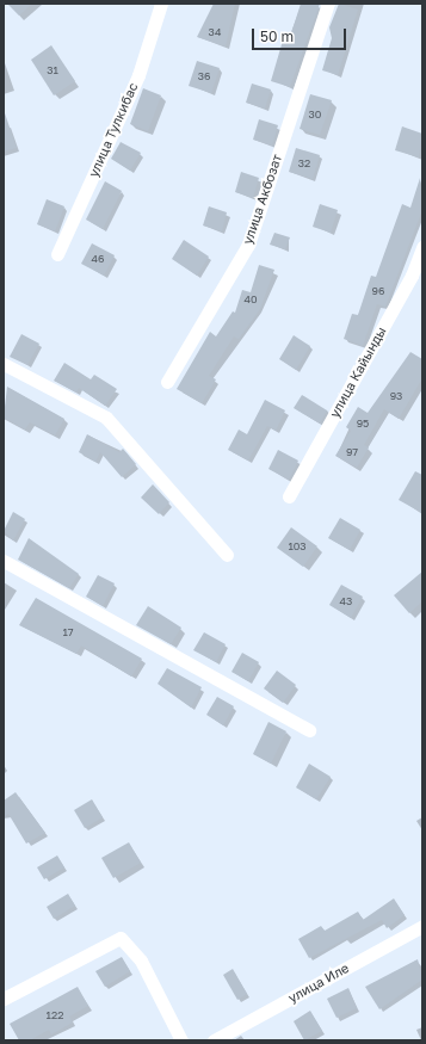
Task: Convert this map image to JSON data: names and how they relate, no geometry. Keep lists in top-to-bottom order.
{
  "streets": {
    "street": [
      "улица Тулкибас",
      "улица Акбозат",
      "улица Кайынды",
      "улица Иле"
    ]
  },
  "house_numbers": [
    "34",
    "31",
    "36",
    "30",
    "32",
    "46",
    "96",
    "40",
    "93",
    "95",
    "97",
    "103",
    "43",
    "17",
    "122"
  ],
  "scale_bar": "50 m"
}
